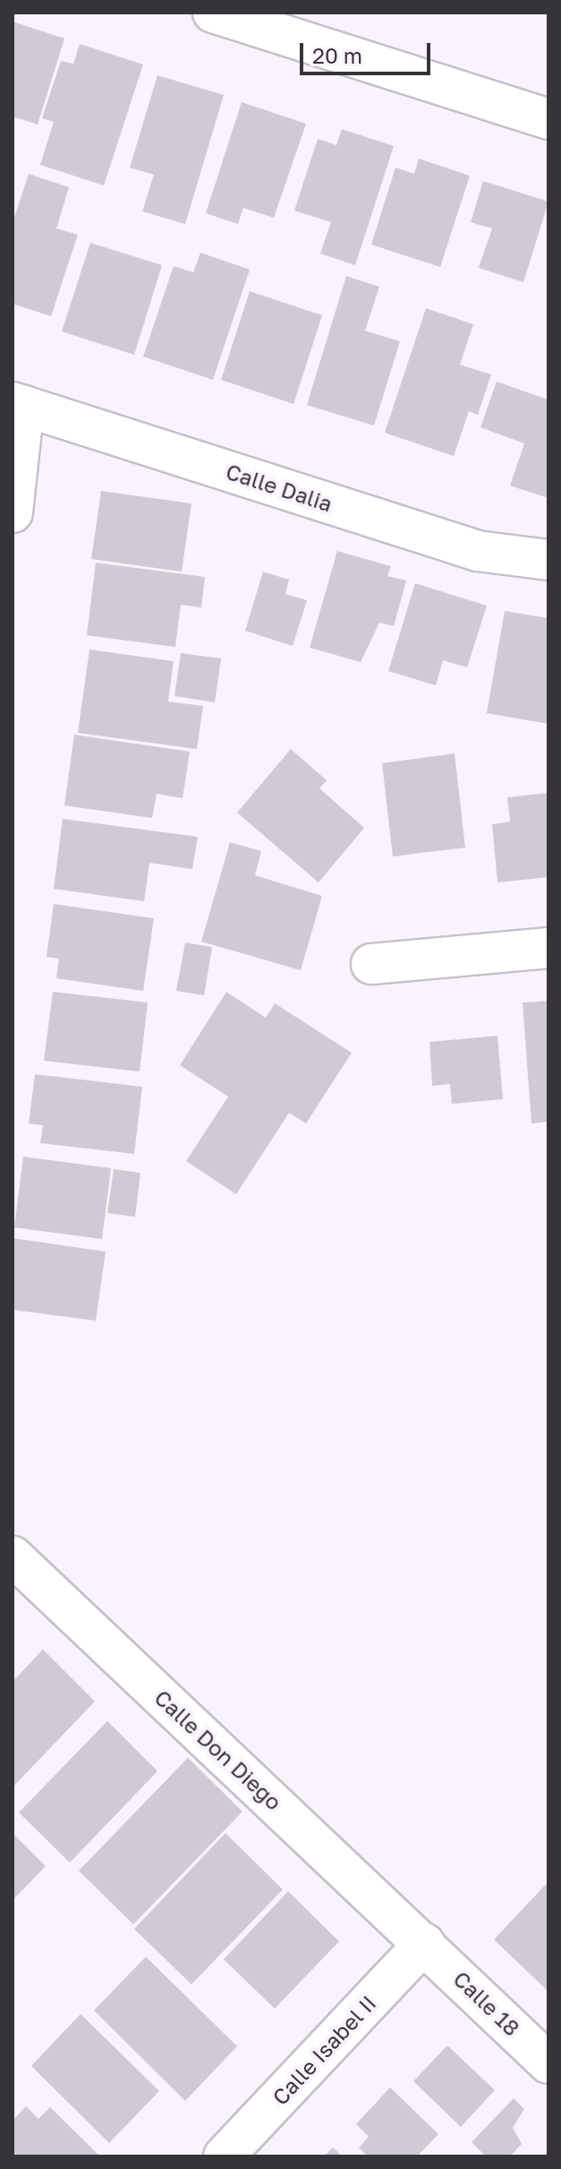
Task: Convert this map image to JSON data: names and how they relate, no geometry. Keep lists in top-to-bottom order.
{
  "streets": {
    "street": [
      "Calle Dalia",
      "Calle Don Diego",
      "Calle 18",
      "Calle Isabel II"
    ]
  },
  "crossings": [
    ["Calle Don Diego", "Calle 18"],
    ["Calle Don Diego", "Calle Isabel II"],
    ["Calle 18", "Calle Isabel II"]
  ],
  "scale_bar": "20 m"
}
